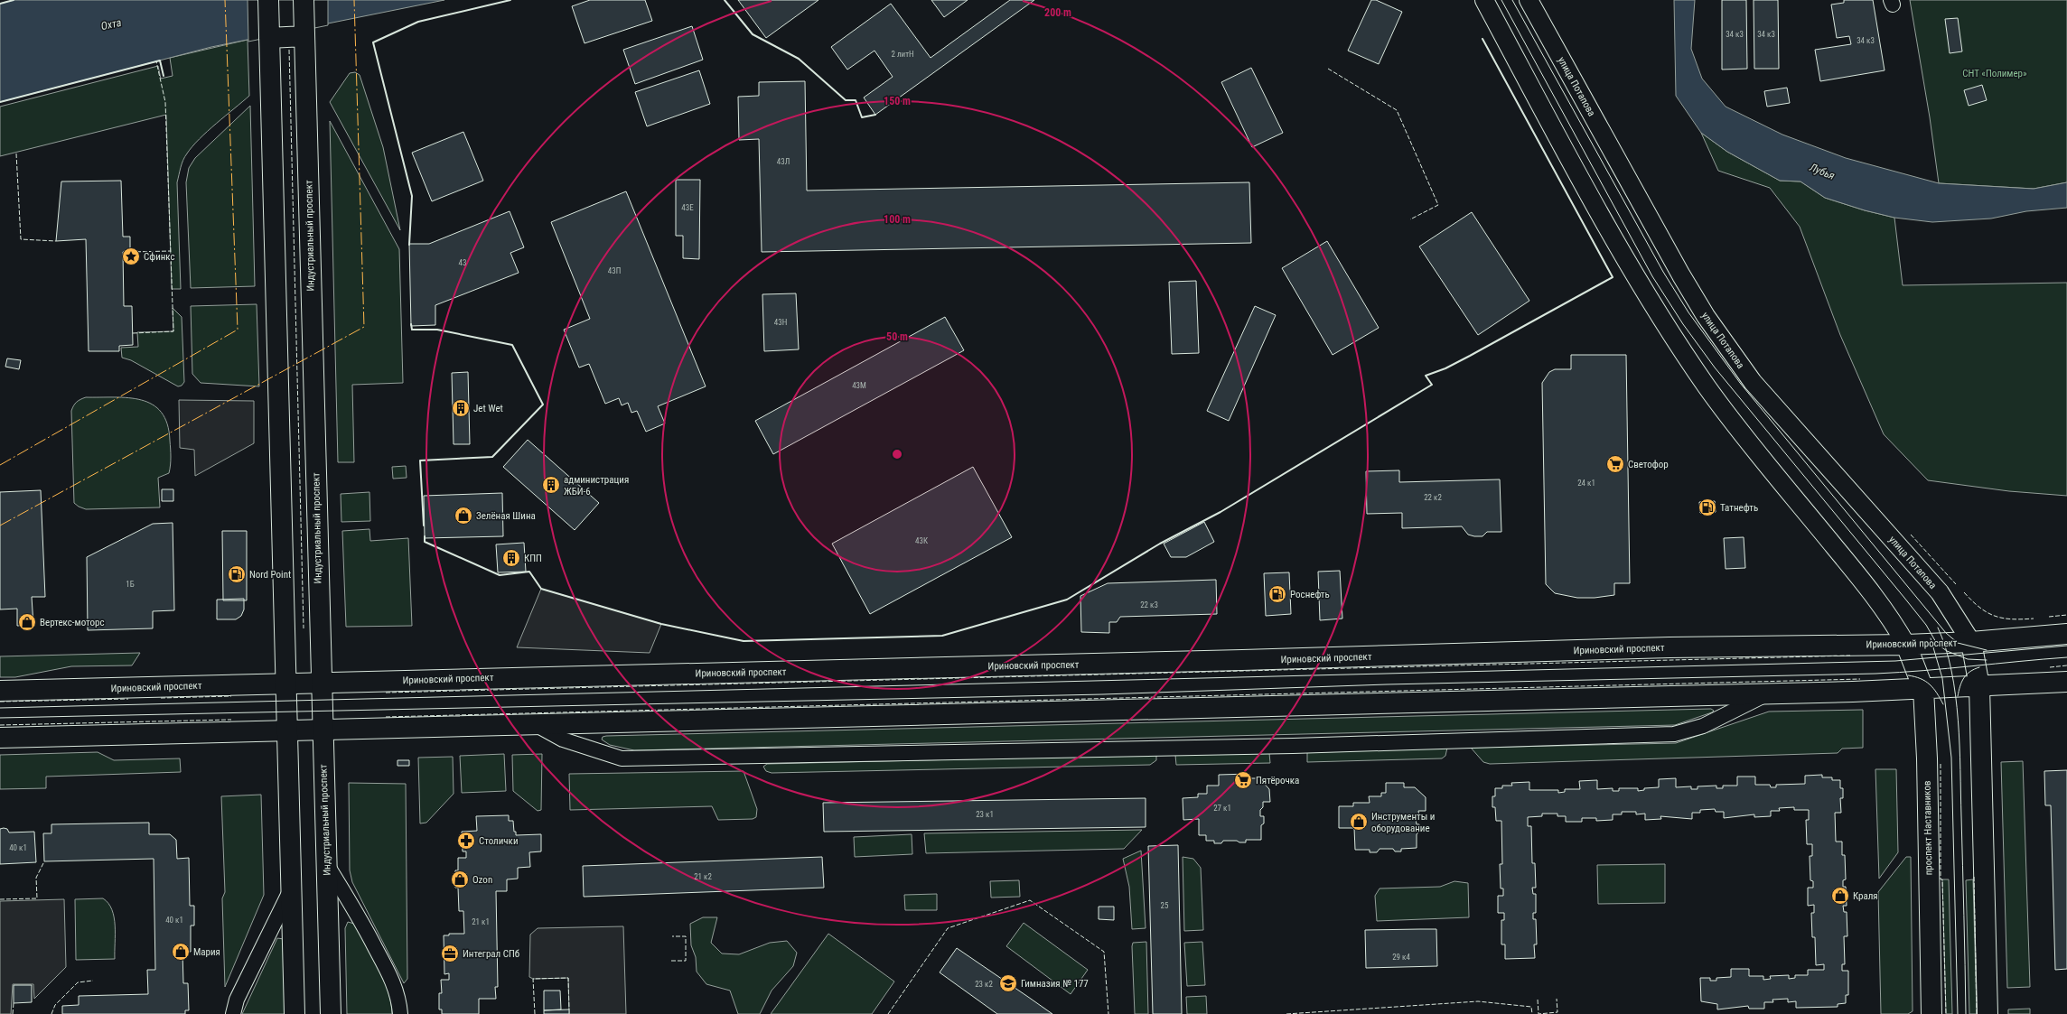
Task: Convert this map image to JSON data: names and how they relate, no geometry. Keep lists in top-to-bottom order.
{
  "streets": {
    "main road": ["Индустриальный проспект", "Ириновский проспект", "проспект Наставников"],
    "street": ["улица Потапова"]
  },
  "crossings": [
    ["улица Потапова", "Ириновский проспект"],
    ["Индустриальный проспект", "Ириновский проспект"],
    ["Ириновский проспект", "проспект Наставников"]
  ],
  "water": ["Охта", "Лубья"],
  "parks": ["СНТ «Полимер»"],
  "places": {
    "place": ["Сфинкс"],
    "building": ["Jet Wet", "администрация ЖБИ-6", "КПП"],
    "supermarket": ["Светофор", "Пятёрочка"],
    "fuel station": ["Татнефть", "Nord Point", "Роснефть"],
    "shop": [
      "Зелёная Шина",
      "Вертекс-моторс",
      "Инструменты и оборудование",
      "Ozon",
      "Краля",
      "Мария"
    ],
    "pharmacy": ["Столички"],
    "office": ["Интеграл СПб"],
    "school or university": ["Гимназия № 177"]
  },
  "house_numbers": [
    "34 к3",
    "34 к3",
    "34 к3",
    "2 литН",
    "43Л",
    "43Е",
    "43",
    "43П",
    "43Н",
    "43М",
    "24 к1",
    "22 к2",
    "43К",
    "1Б",
    "22 к3",
    "27 к1",
    "23 к1",
    "40 к1",
    "21 к2",
    "25",
    "40 к1",
    "21 к1",
    "29 к4",
    "23 к2"
  ],
  "rings": [
    "200 m",
    "150 m",
    "100 m",
    "50 m"
  ]
}
